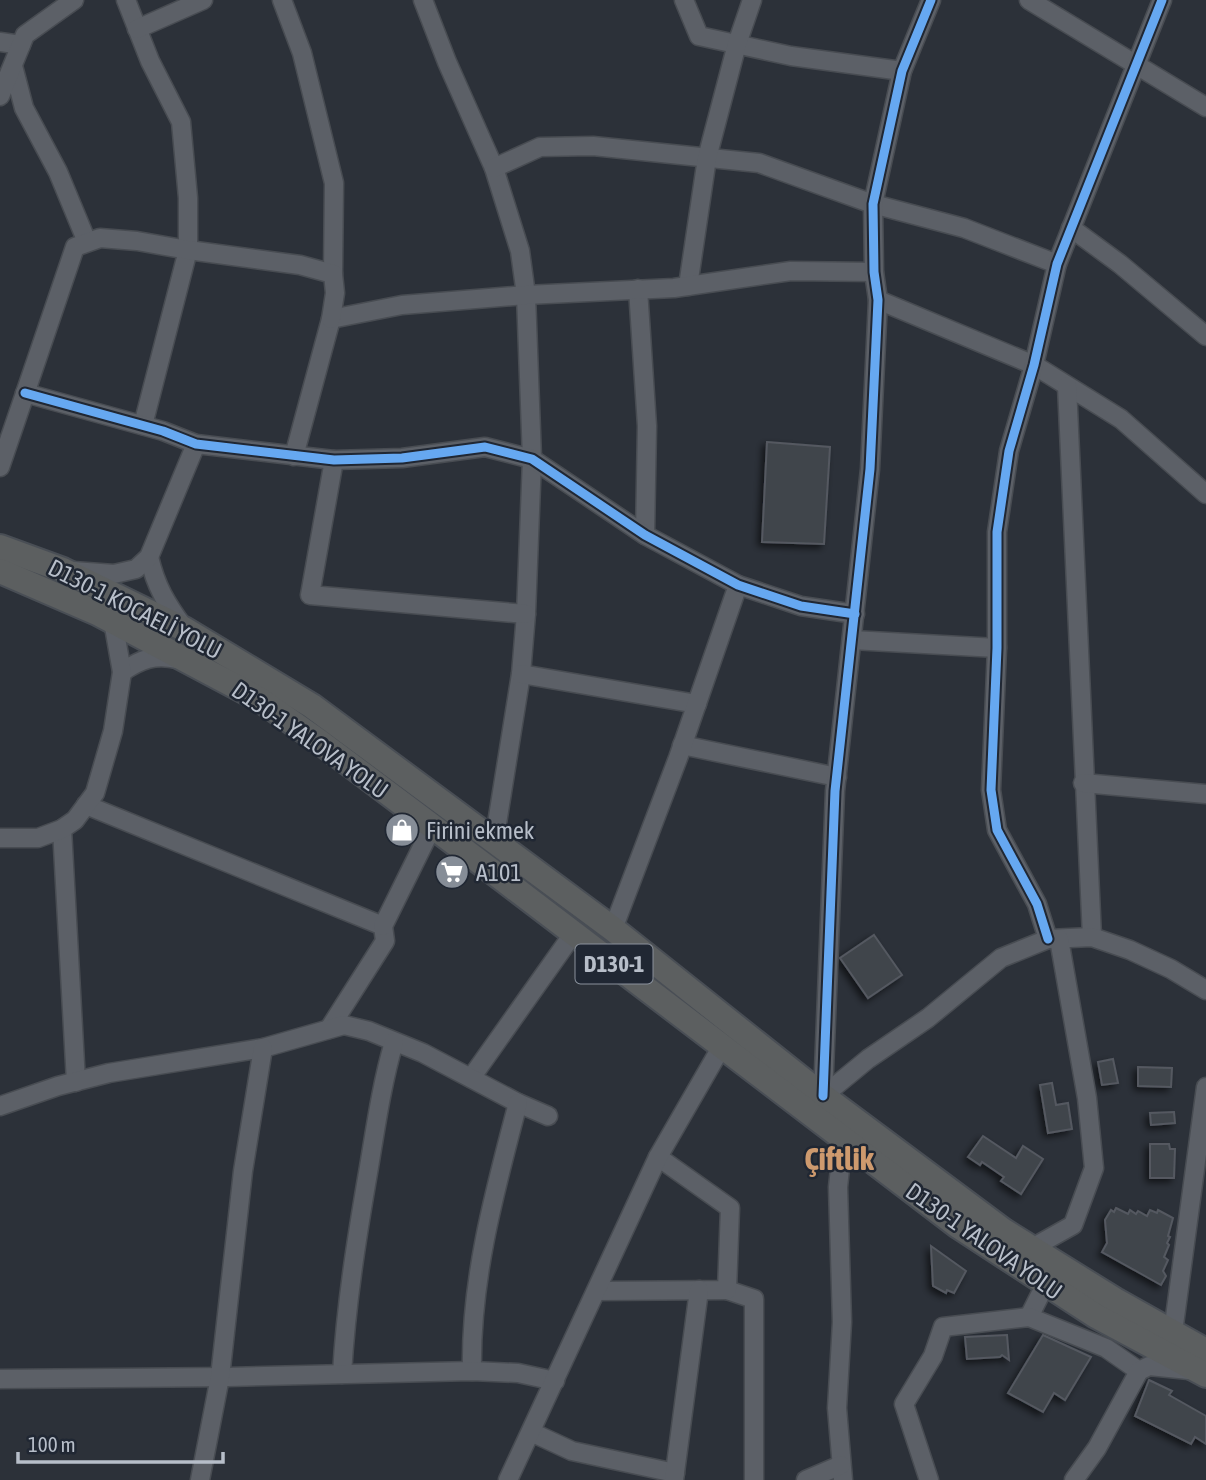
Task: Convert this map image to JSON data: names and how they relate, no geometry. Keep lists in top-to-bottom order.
{
  "streets": {
    "highway": ["D130-1 KOCAELİ YOLU", "D130-1 YALOVA YOLU", "D130-1"]
  },
  "crossings": [
    ["D130-1 KOCAELİ YOLU", "D130-1 YALOVA YOLU"]
  ],
  "districts": ["Çiftlik"],
  "places": {
    "shop": ["Firini ekmek"],
    "supermarket": ["A101"]
  },
  "scale_bar": "100 m"
}
